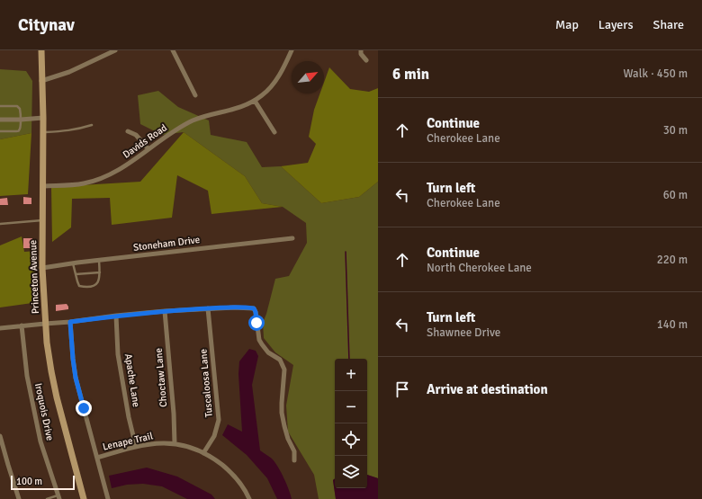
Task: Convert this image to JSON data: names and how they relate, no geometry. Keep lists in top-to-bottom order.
{
  "streets": {
    "main road": ["Princeton Avenue"],
    "street": [
      "Davids Road",
      "Stoneham Drive",
      "Choctaw Lane",
      "Apache Lane",
      "Tuscaloosa Lane",
      "Iroquois Drive",
      "Lenape Trail"
    ]
  },
  "crossings": [
    ["Davids Road", "Princeton Avenue"],
    ["Stoneham Drive", "Princeton Avenue"],
    ["Choctaw Lane", "Lenape Trail"],
    ["Apache Lane", "Lenape Trail"],
    ["Tuscaloosa Lane", "Lenape Trail"]
  ],
  "scale_bar": "100 m",
  "north": "top right",
  "page": {
    "header": "Citynav",
    "nav": ["Map", "Layers", "Share"],
    "heading": ["6 min", "Walk · 450 m"],
    "list": [
      ["Continue", "Cherokee Lane", "30 m"],
      ["Turn left", "Cherokee Lane", "60 m"],
      ["Continue", "North Cherokee Lane", "220 m"],
      ["Turn left", "Shawnee Drive", "140 m"],
      "Arrive at destination"
    ],
    "map_buttons": ["+", "−"],
    "scale": "100 m"
  }
}
